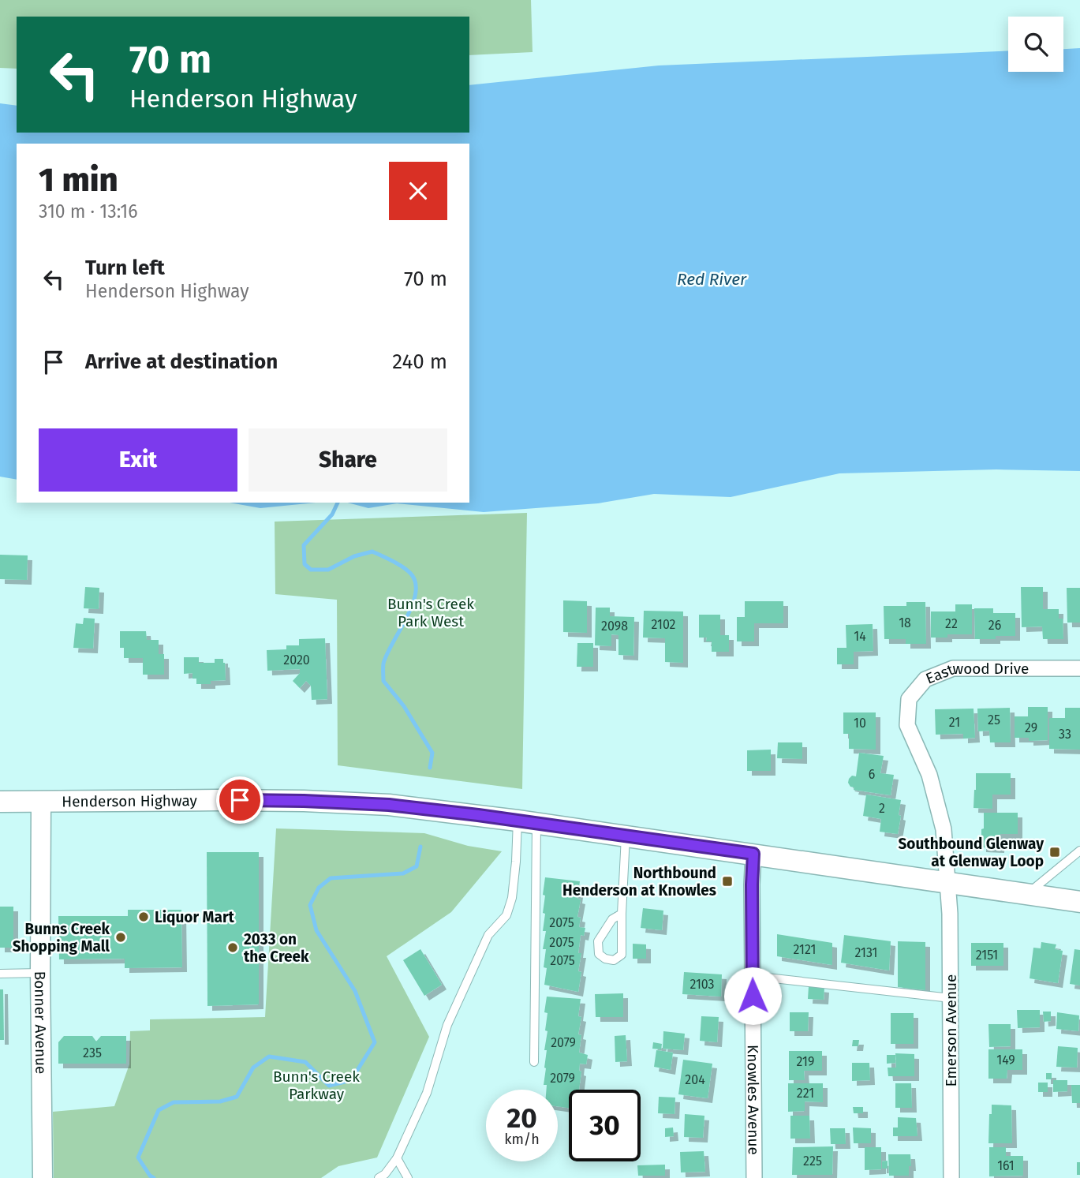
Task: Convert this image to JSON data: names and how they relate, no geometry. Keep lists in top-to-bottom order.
{
  "streets": {
    "main road": ["Henderson Highway"],
    "street": [
      "Eastwood Drive",
      "Bonner Avenue",
      "Emerson Avenue",
      "Knowles Avenue"
    ]
  },
  "crossings": [
    ["Eastwood Drive", "Henderson Highway"],
    ["Eastwood Drive", "Emerson Avenue"],
    ["Henderson Highway", "Bonner Avenue"],
    ["Henderson Highway", "Emerson Avenue"],
    ["Henderson Highway", "Knowles Avenue"]
  ],
  "water": ["Red River"],
  "parks": ["Bunn's Creek Park West", "Bunn's Creek Parkway"],
  "places": {
    "transit": ["Southbound Glenway at Glenway Loop", "Northbound Henderson at Knowles"],
    "other": ["Liquor Mart", "Bunns Creek Shopping Mall", "2033 on the Creek"]
  },
  "house_numbers": [
    "18",
    "22",
    "2102",
    "26",
    "2098",
    "14",
    "2020",
    "25",
    "21",
    "10",
    "29",
    "33",
    "6",
    "2",
    "2075",
    "2075",
    "2121",
    "2131",
    "2151",
    "2075",
    "2103",
    "2079",
    "235",
    "149",
    "219",
    "2079",
    "204",
    "221",
    "225",
    "161"
  ],
  "page": {
    "turn": ["70 m", "Henderson Highway"],
    "heading": ["1 min", "310 m · 13:16"],
    "list": [
      {
        "name": "Turn left",
        "note": "Henderson Highway",
        "value": "70 m"
      },
      {
        "name": "Arrive at destination",
        "value": "240 m"
      }
    ],
    "buttons": ["Exit", "Share"],
    "speed": "20 km/h",
    "limit": "30"
  }
}
